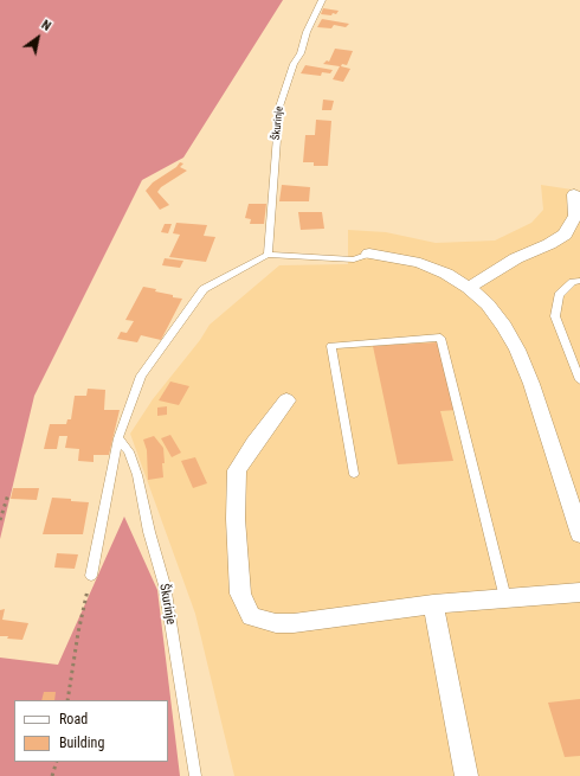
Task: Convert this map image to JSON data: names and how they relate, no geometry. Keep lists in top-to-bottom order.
{
  "streets": {
    "lane": ["Škurinje"]
  },
  "legend": ["Road", "Building"],
  "north": "top right"
}
